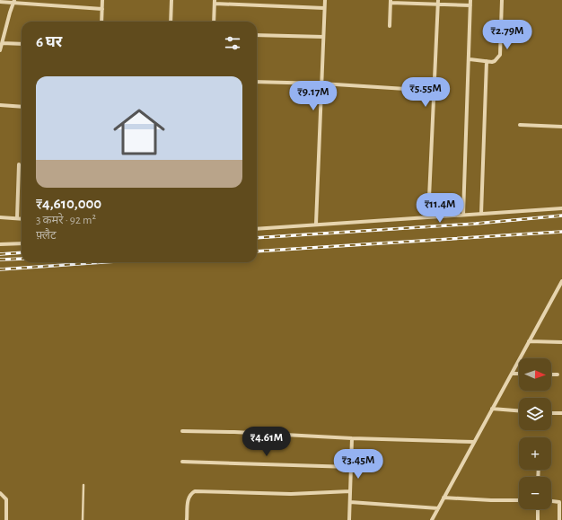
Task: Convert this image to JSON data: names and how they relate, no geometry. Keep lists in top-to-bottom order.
{
  "north": "right",
  "page": {
    "price": [
      "₹2.79M",
      "₹5.55M",
      "₹9.17M",
      "₹11.4M",
      "₹4.61M",
      "₹3.45M"
    ],
    "heading": "6 घर",
    "list": [
      {
        "name": "₹4,610,000",
        "note": "3 कमरे · 92 m² · फ़्लैट"
      }
    ],
    "map_buttons": ["+", "−"]
  }
}
